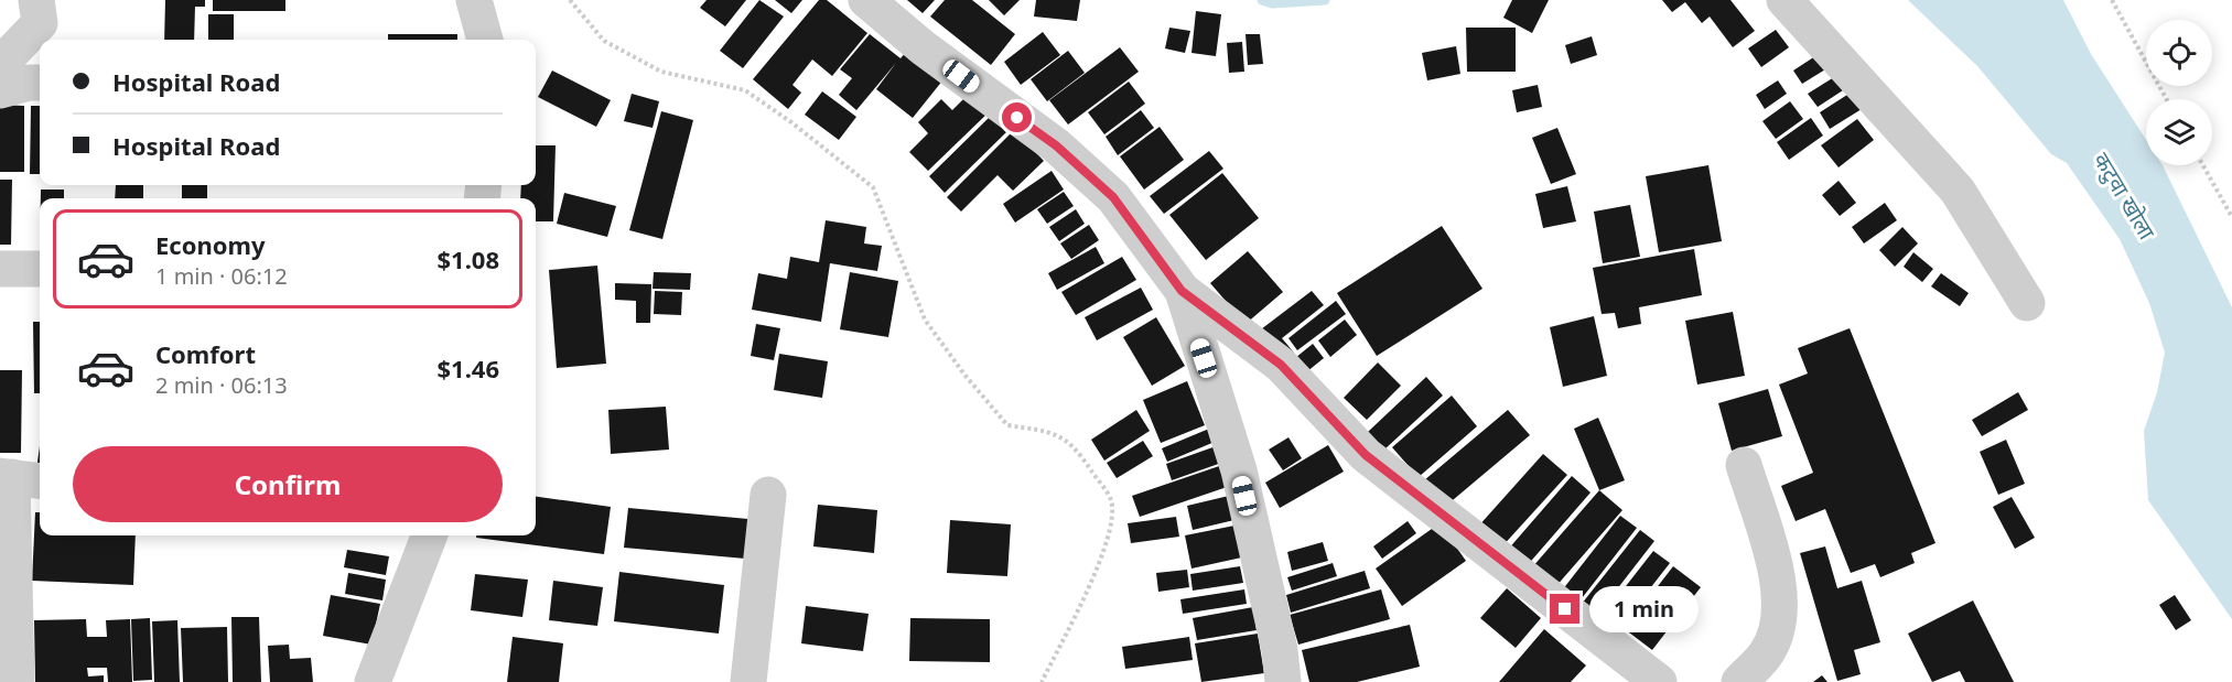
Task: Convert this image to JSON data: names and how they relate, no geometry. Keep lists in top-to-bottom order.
{
  "water": ["कटुवा खोला"],
  "page": {
    "banner": ["Hospital Road", "Hospital Road"],
    "list": [
      {
        "name": "Economy",
        "note": "1 min · 06:12",
        "value": "$1.08"
      },
      {
        "name": "Comfort",
        "note": "2 min · 06:13",
        "value": "$1.46"
      }
    ],
    "buttons": "Confirm",
    "bubble": "1 min"
  }
}
